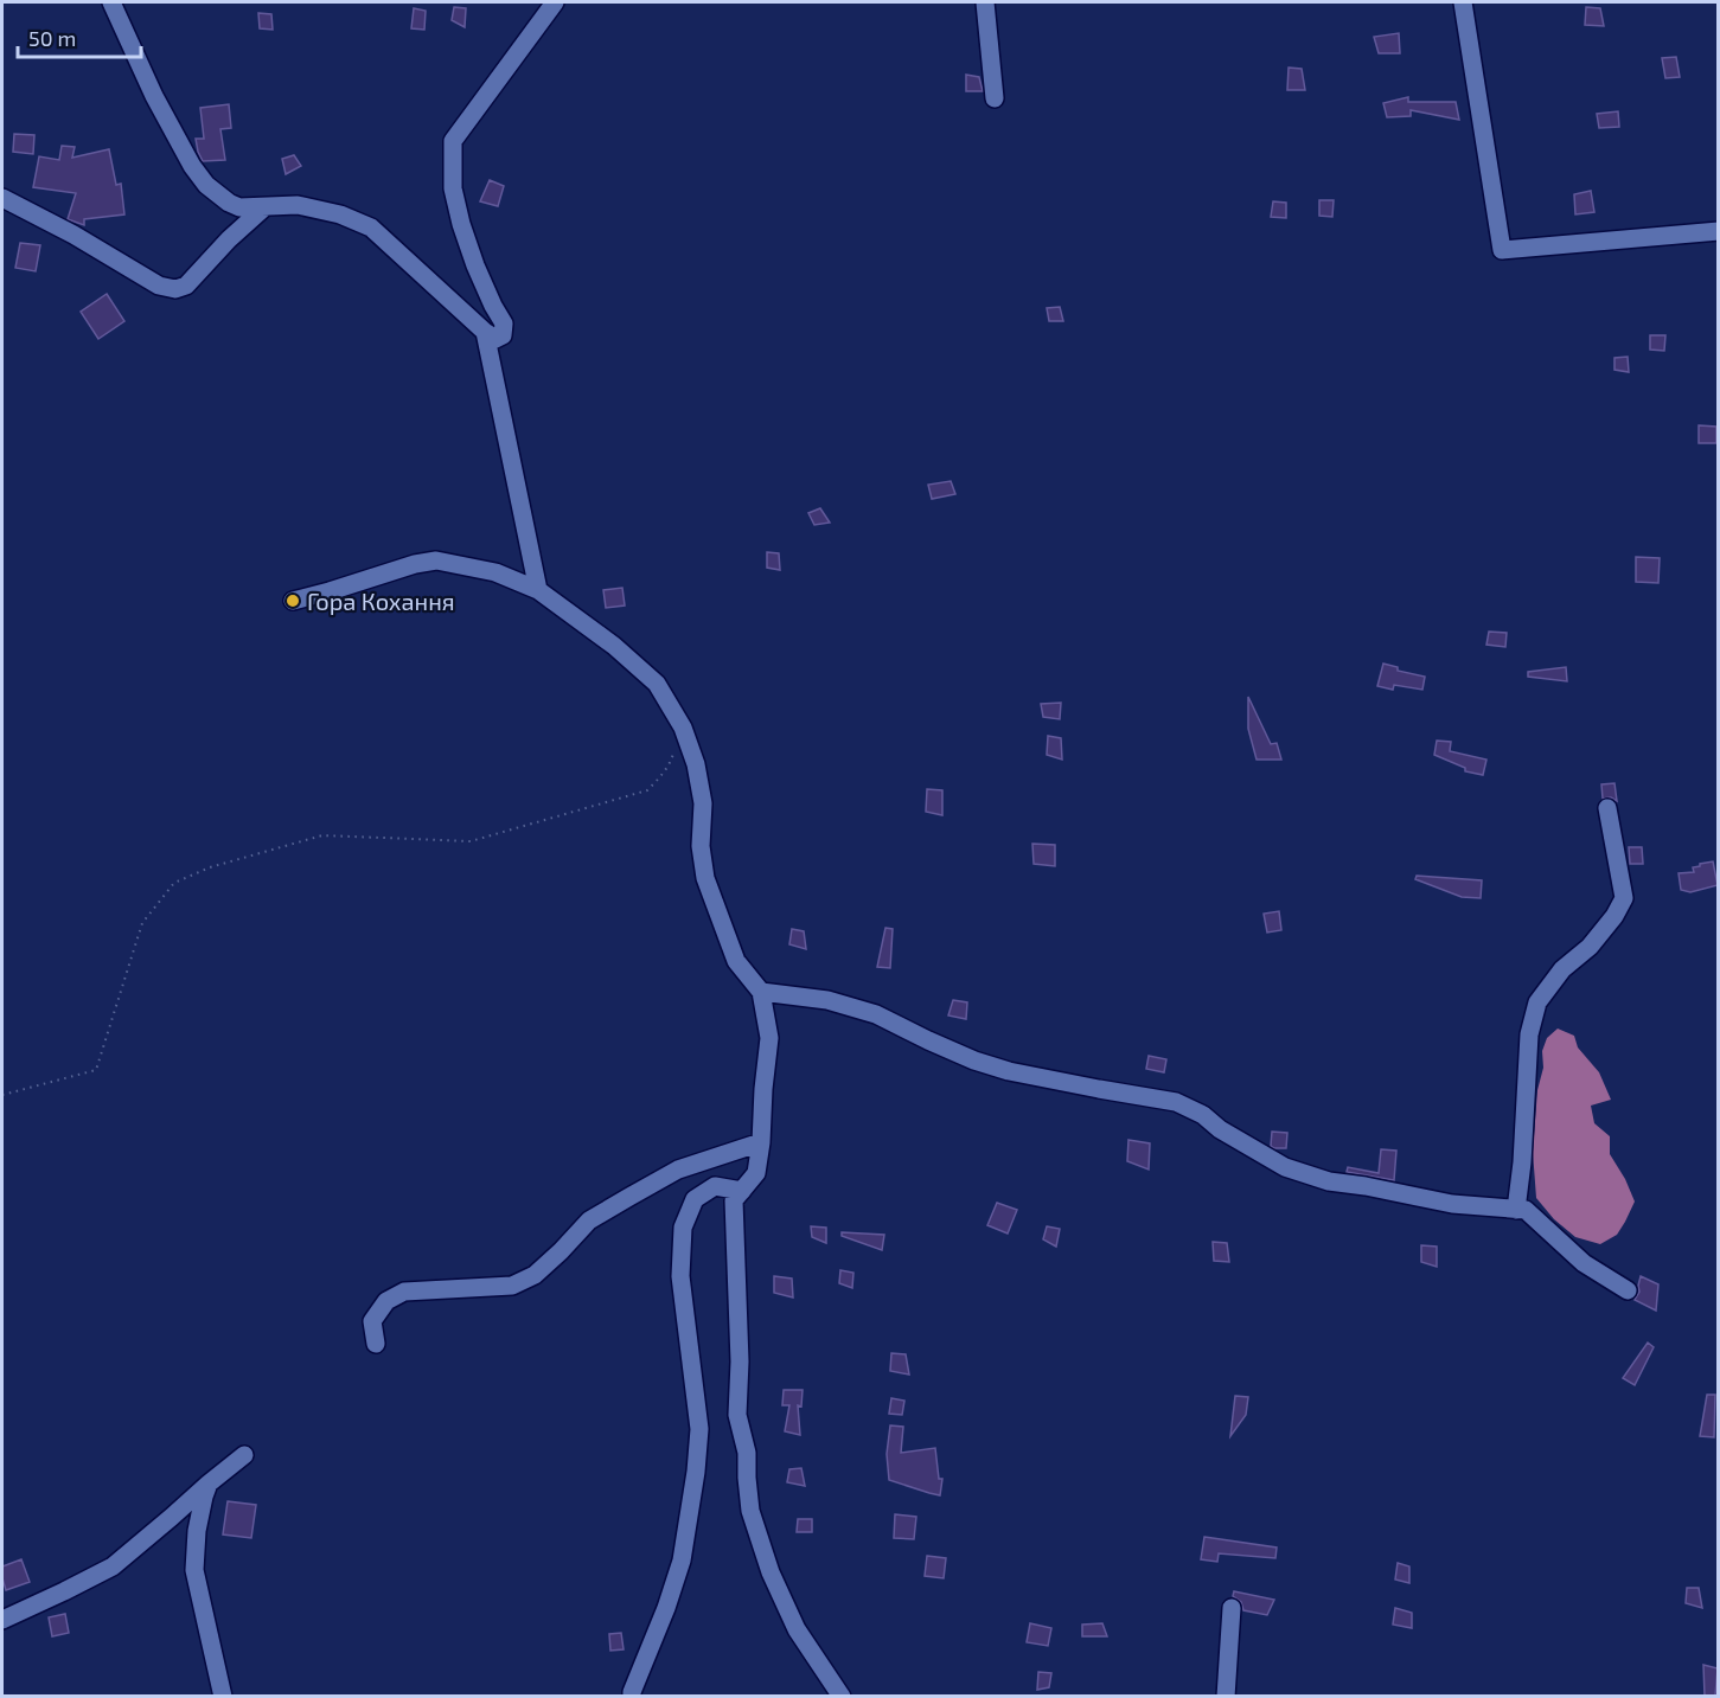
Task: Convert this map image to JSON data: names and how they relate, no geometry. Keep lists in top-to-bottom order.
{
  "places": ["Гора Кохання"],
  "scale_bar": "50 m"
}
